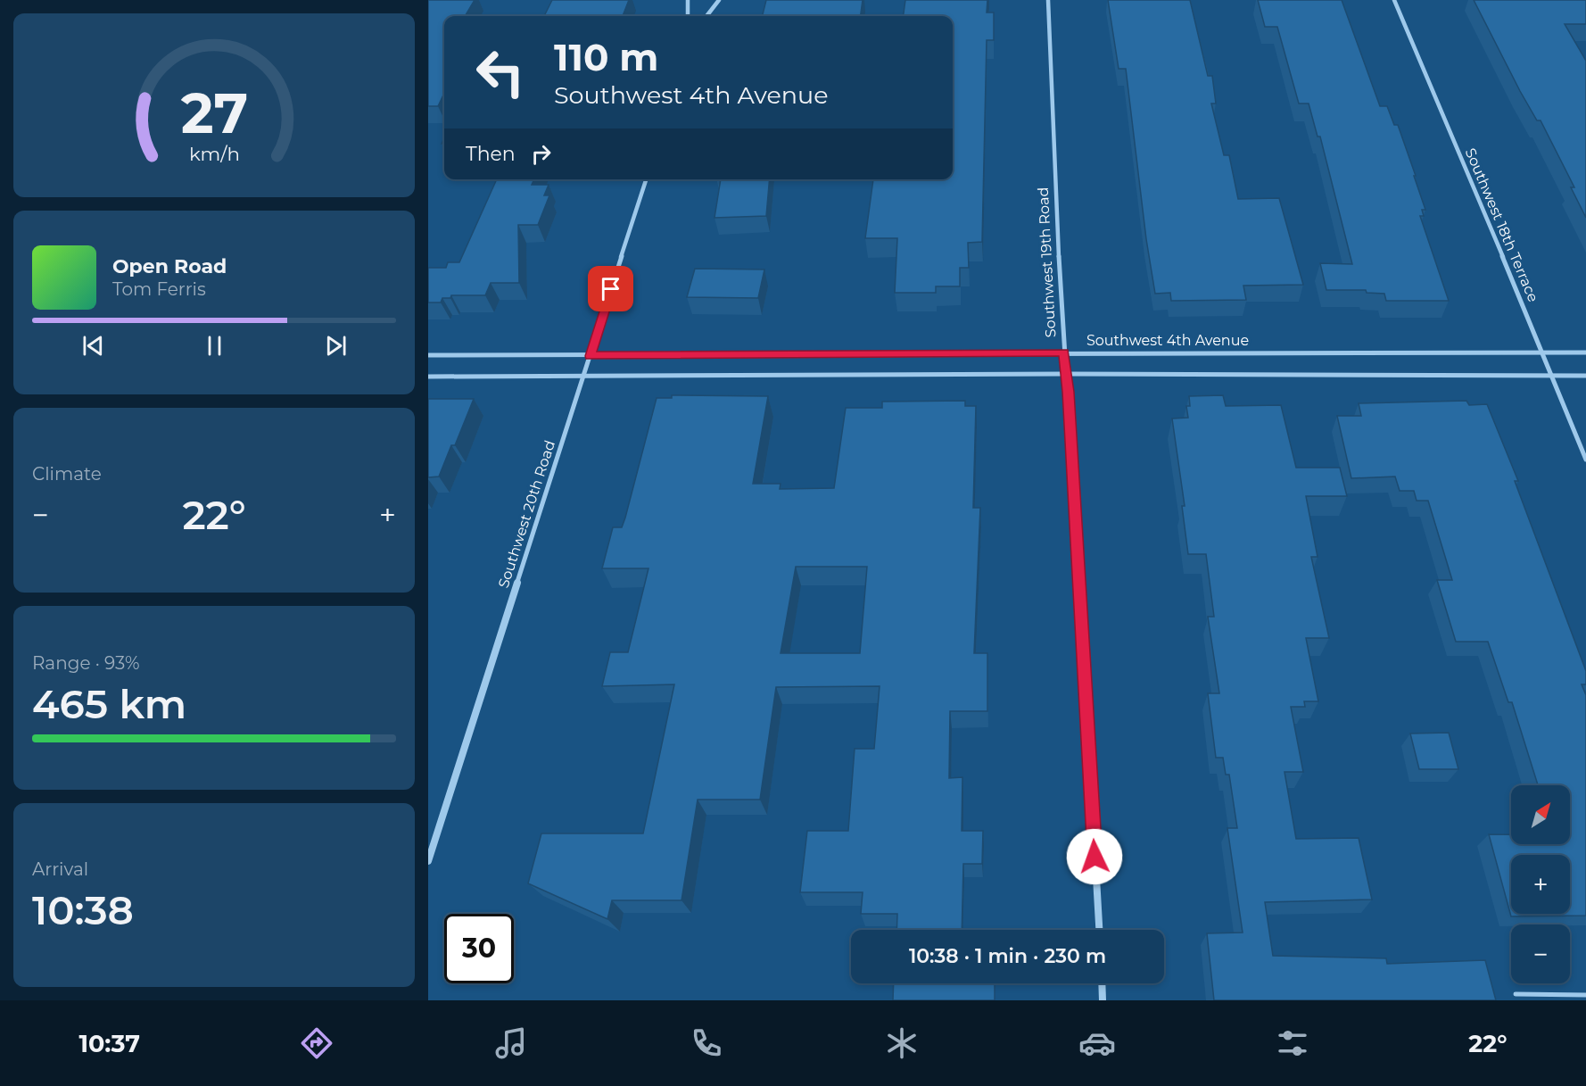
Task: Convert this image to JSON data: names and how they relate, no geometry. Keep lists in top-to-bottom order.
{
  "streets": {
    "street": [
      "Southwest 18th Terrace",
      "Southwest 19th Road",
      "Southwest 4th Avenue",
      "Southwest 20th Road"
    ]
  },
  "crossings": [
    ["Southwest 18th Terrace", "Southwest 4th Avenue"],
    ["Southwest 19th Road", "Southwest 4th Avenue"],
    ["Southwest 4th Avenue", "Southwest 20th Road"]
  ],
  "north": "top right",
  "page": {
    "turn": ["110 m", "Southwest 4th Avenue"],
    "then": "Then",
    "song": ["Open Road", "Tom Ferris"],
    "tile": [
      "Climate",
      ["Range · 93%", "465 km"],
      ["Arrival", "10:38"]
    ],
    "heat": ["−", "22°", "+"],
    "map_buttons": ["+", "−"],
    "limit": "30",
    "trip": "10:38 · 1 min · 230 m",
    "tabs": ["10:37", "22°"],
    "gauge": ["27", "km/h"]
  }
}
